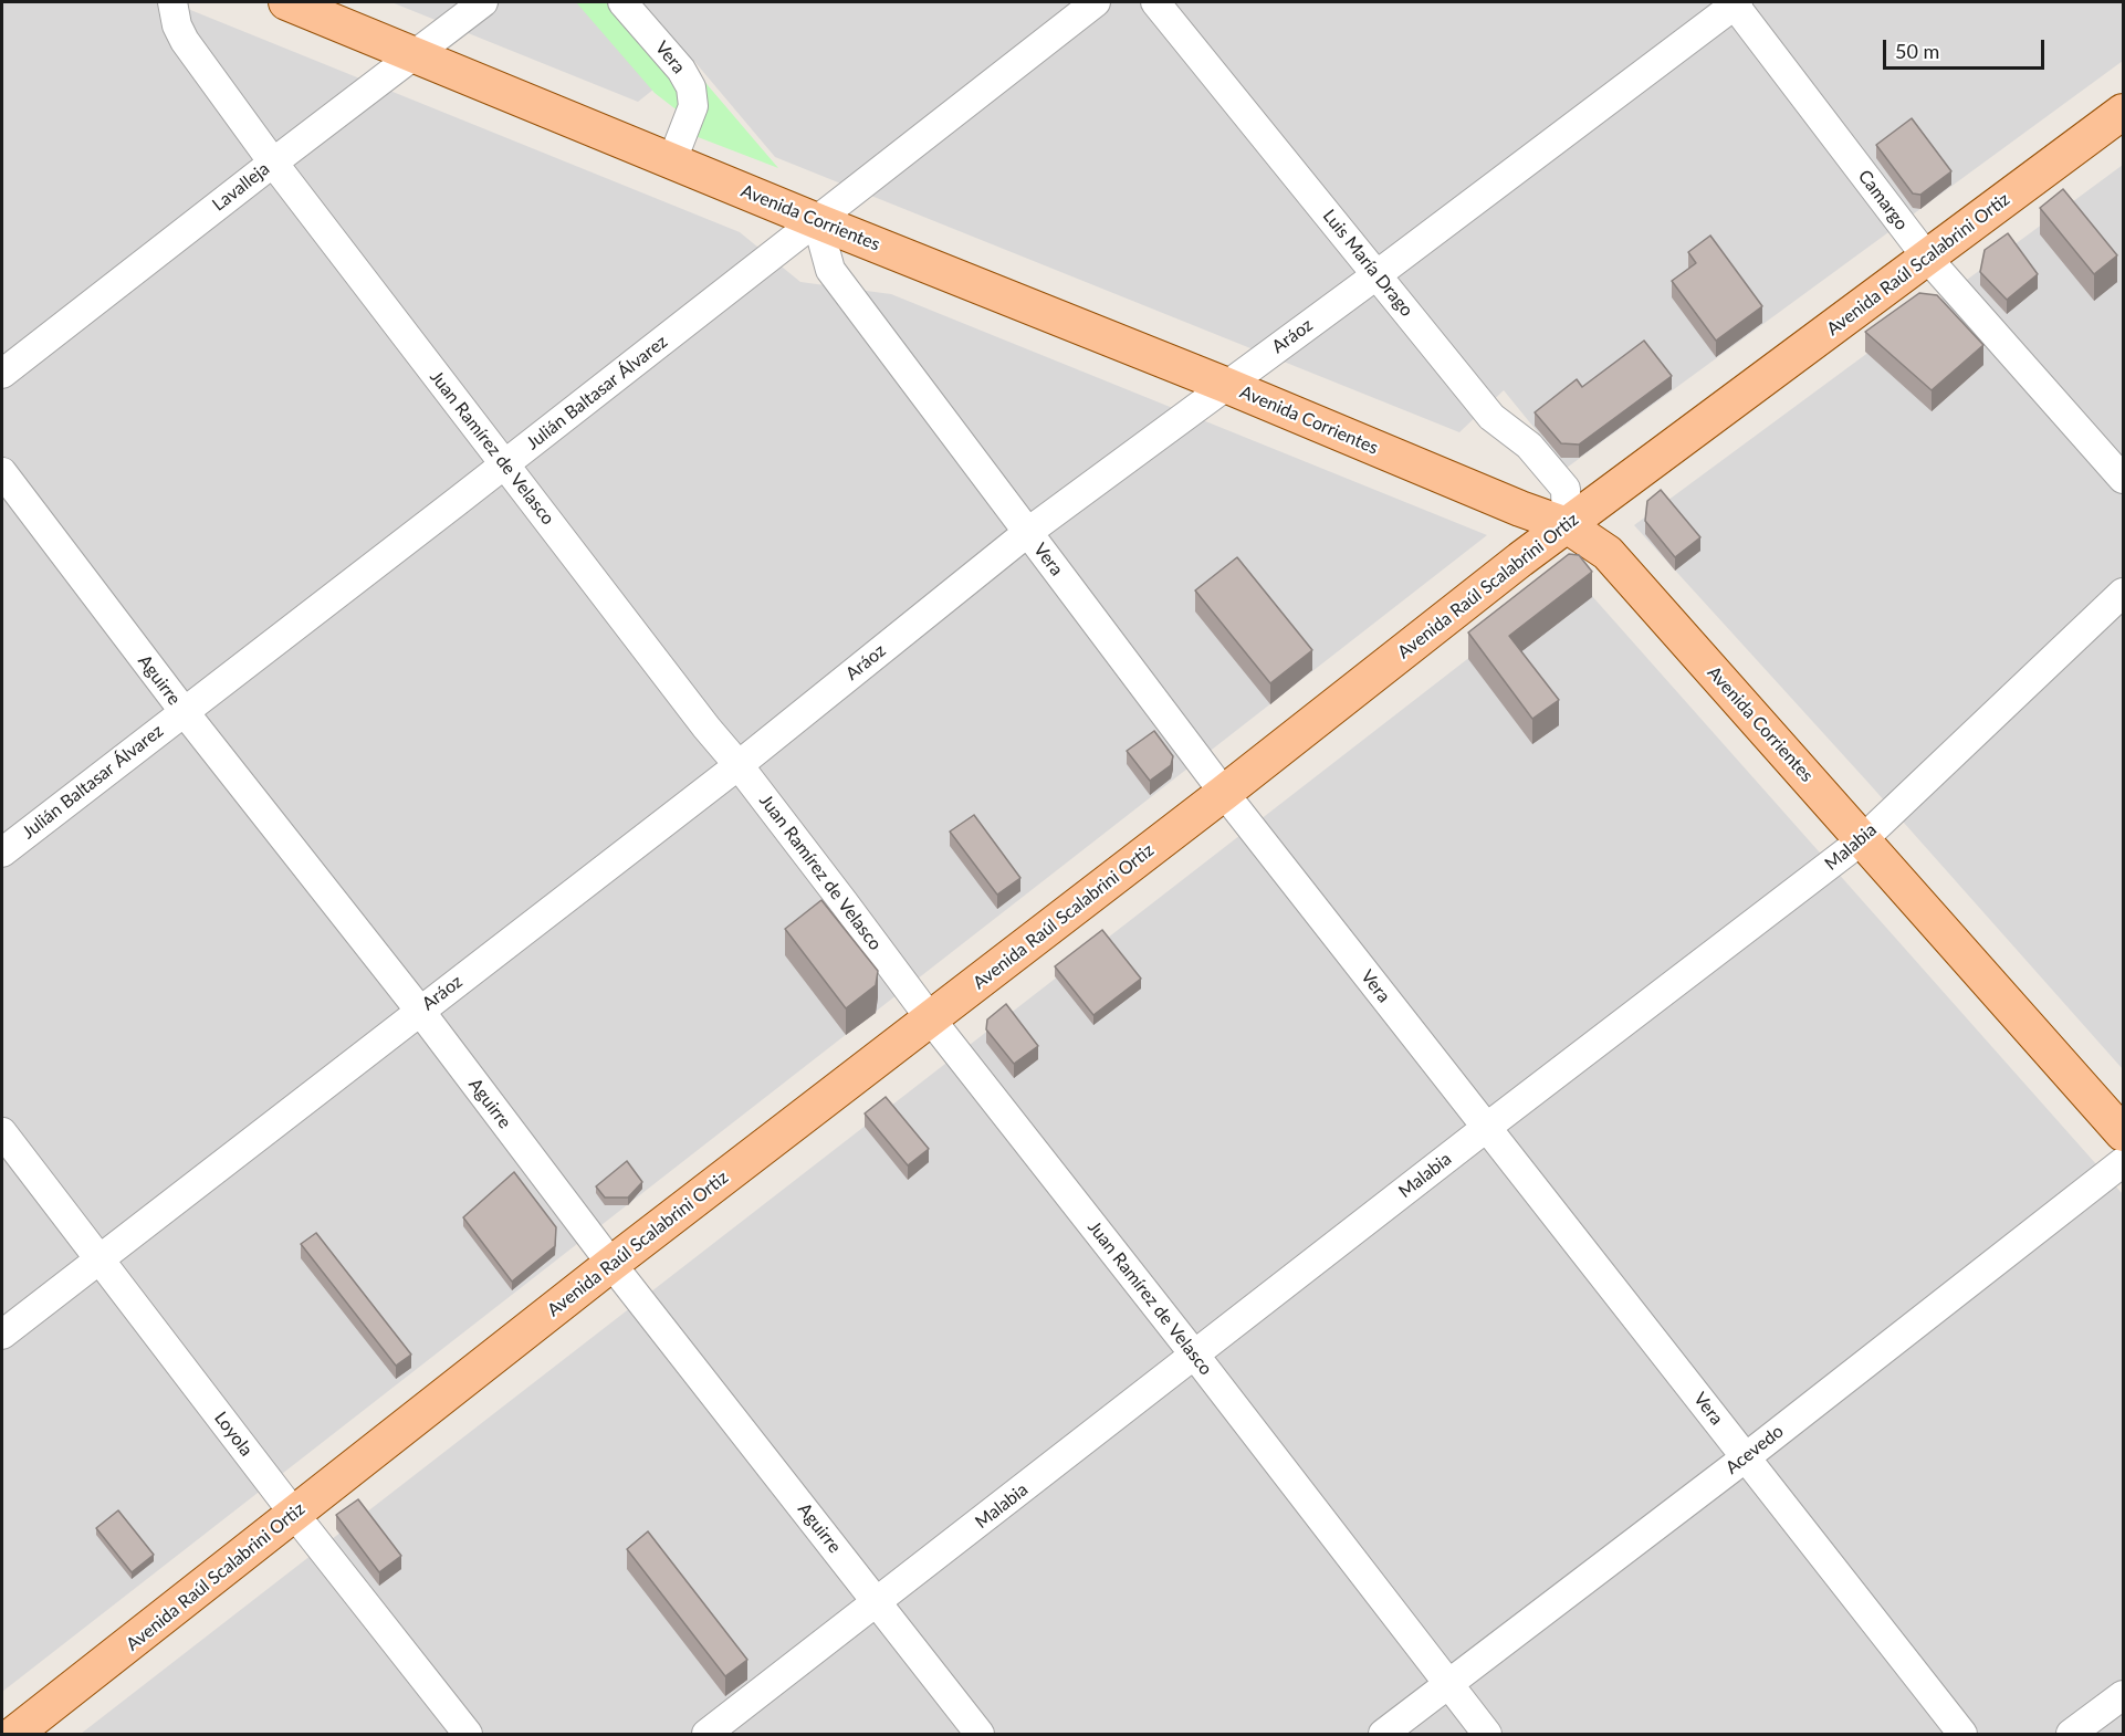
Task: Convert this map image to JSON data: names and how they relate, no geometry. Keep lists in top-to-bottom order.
{
  "streets": {
    "main road": ["Avenida Corrientes", "Avenida Raúl Scalabrini Ortiz"],
    "street": [
      "Vera",
      "Lavalleja",
      "Camargo",
      "Luis María Drago",
      "Aráoz",
      "Julián Baltasar Álvarez",
      "Juan Ramírez de Velasco",
      "Aguirre",
      "Malabia",
      "Loyola",
      "Acevedo"
    ]
  },
  "crossings": [
    ["Vera", "Avenida Corrientes"],
    ["Vera", "Avenida Raúl Scalabrini Ortiz"],
    ["Vera", "Aráoz"],
    ["Vera", "Julián Baltasar Álvarez"],
    ["Vera", "Malabia"],
    ["Vera", "Acevedo"],
    ["Lavalleja", "Avenida Corrientes"],
    ["Lavalleja", "Juan Ramírez de Velasco"],
    ["Camargo", "Avenida Raúl Scalabrini Ortiz"],
    ["Camargo", "Aráoz"],
    ["Avenida Corrientes", "Luis María Drago"],
    ["Avenida Corrientes", "Avenida Raúl Scalabrini Ortiz"],
    ["Avenida Corrientes", "Aráoz"],
    ["Avenida Corrientes", "Julián Baltasar Álvarez"],
    ["Avenida Corrientes", "Malabia"],
    ["Luis María Drago", "Avenida Raúl Scalabrini Ortiz"],
    ["Luis María Drago", "Aráoz"],
    ["Avenida Raúl Scalabrini Ortiz", "Juan Ramírez de Velasco"],
    ["Avenida Raúl Scalabrini Ortiz", "Aguirre"],
    ["Avenida Raúl Scalabrini Ortiz", "Loyola"],
    ["Aráoz", "Juan Ramírez de Velasco"],
    ["Aráoz", "Aguirre"],
    ["Aráoz", "Loyola"],
    ["Julián Baltasar Álvarez", "Juan Ramírez de Velasco"],
    ["Julián Baltasar Álvarez", "Aguirre"],
    ["Juan Ramírez de Velasco", "Malabia"],
    ["Juan Ramírez de Velasco", "Acevedo"],
    ["Aguirre", "Malabia"]
  ],
  "scale_bar": "50 m"
}
